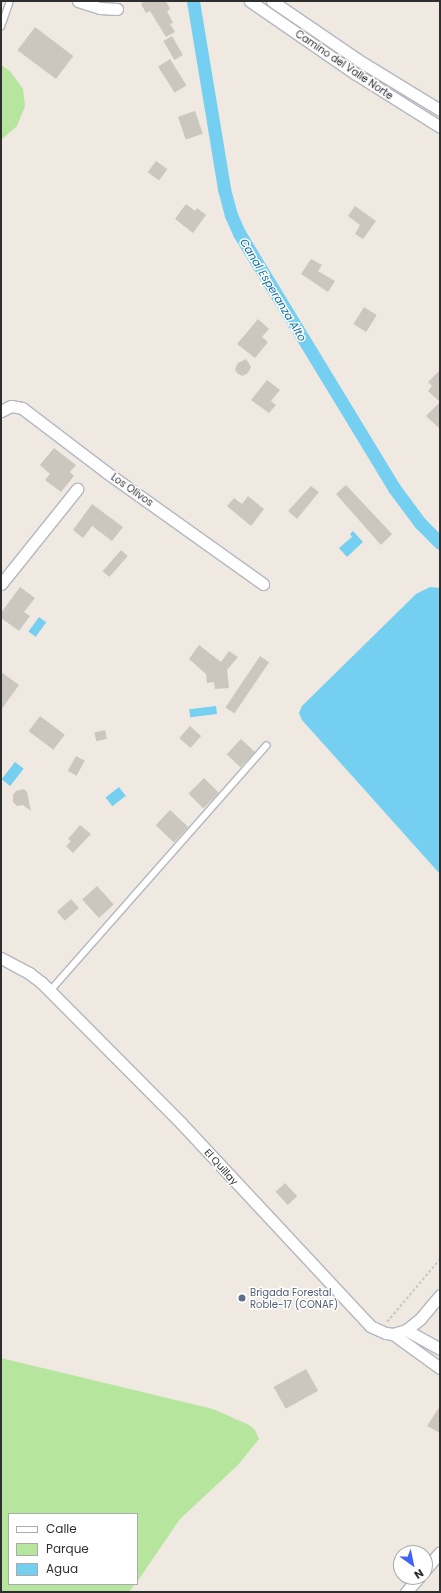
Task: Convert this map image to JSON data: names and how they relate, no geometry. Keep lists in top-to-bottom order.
{
  "streets": {
    "street": ["Camino del Valle Norte", "Los Olivos", "El Quillay"]
  },
  "water": ["Canal Esperanza Alto"],
  "places": ["Brigada Forestal Roble-17 (CONAF)"],
  "legend": ["Calle", "Parque", "Agua"],
  "north": "bottom right"
}
